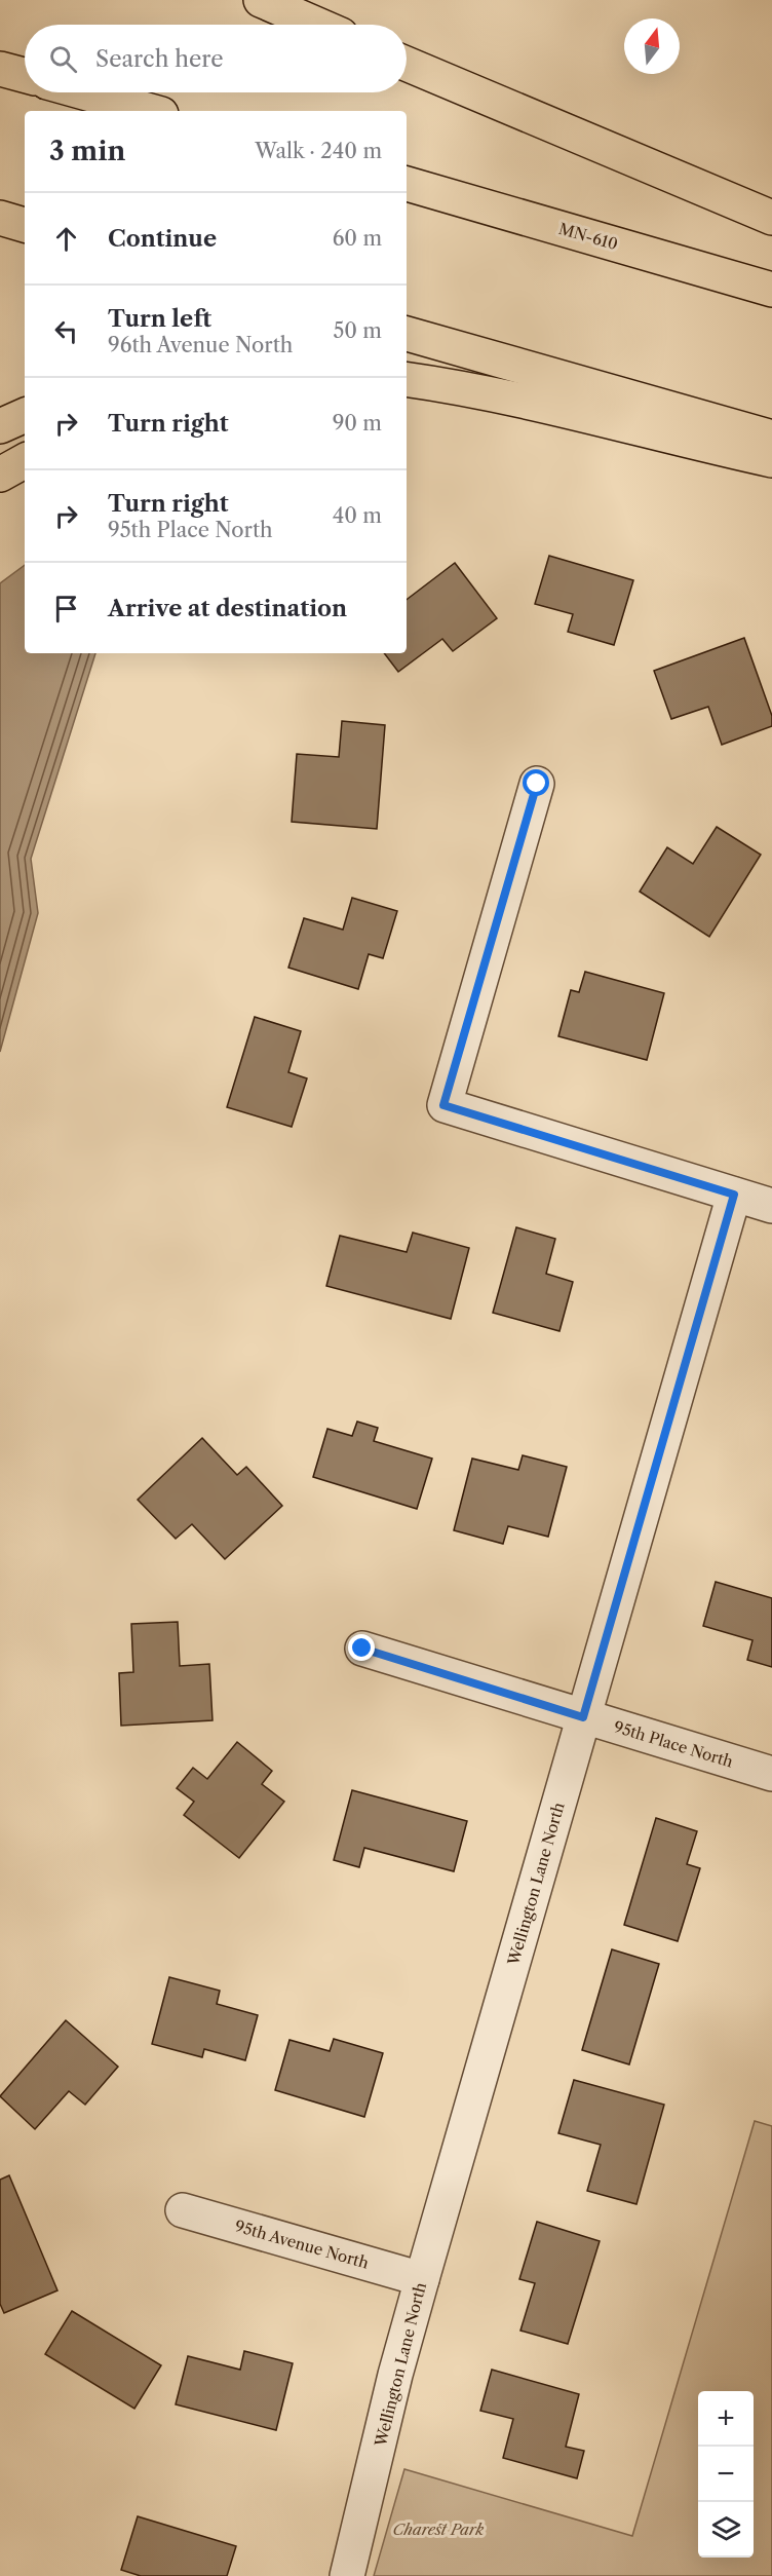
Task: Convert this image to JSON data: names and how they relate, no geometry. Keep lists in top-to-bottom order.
{
  "streets": {
    "highway": ["MN-610"],
    "street": ["95th Place North", "Wellington Lane North", "95th Avenue North"]
  },
  "crossings": [
    ["95th Place North", "Wellington Lane North"],
    ["Wellington Lane North", "95th Avenue North"]
  ],
  "parks": ["Charest Park"],
  "north": "top",
  "page": {
    "search": "Search here",
    "heading": ["3 min", "Walk · 240 m"],
    "list": [
      ["Continue", "60 m"],
      ["Turn left", "96th Avenue North", "50 m"],
      ["Turn right", "90 m"],
      ["Turn right", "95th Place North", "40 m"],
      "Arrive at destination"
    ],
    "map_buttons": ["+", "−"]
  }
}
